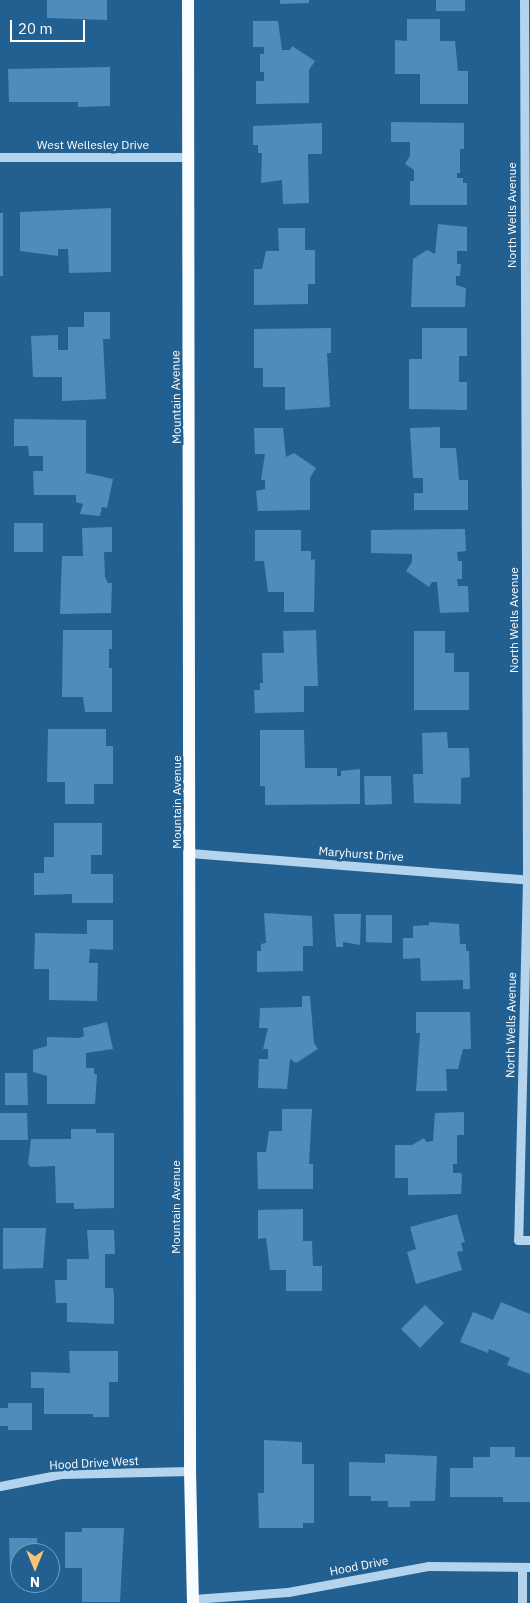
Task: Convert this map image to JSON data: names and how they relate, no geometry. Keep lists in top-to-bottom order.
{
  "streets": {
    "main road": ["Mountain Avenue"],
    "street": [
      "West Wellesley Drive",
      "North Wells Avenue",
      "Maryhurst Drive",
      "Hood Drive West",
      "Hood Drive"
    ]
  },
  "crossings": [
    ["West Wellesley Drive", "Mountain Avenue"],
    ["North Wells Avenue", "Maryhurst Drive"],
    ["Mountain Avenue", "Maryhurst Drive"],
    ["Mountain Avenue", "Hood Drive West"],
    ["Mountain Avenue", "Hood Drive"]
  ],
  "scale_bar": "20 m",
  "north": "bottom"
}
